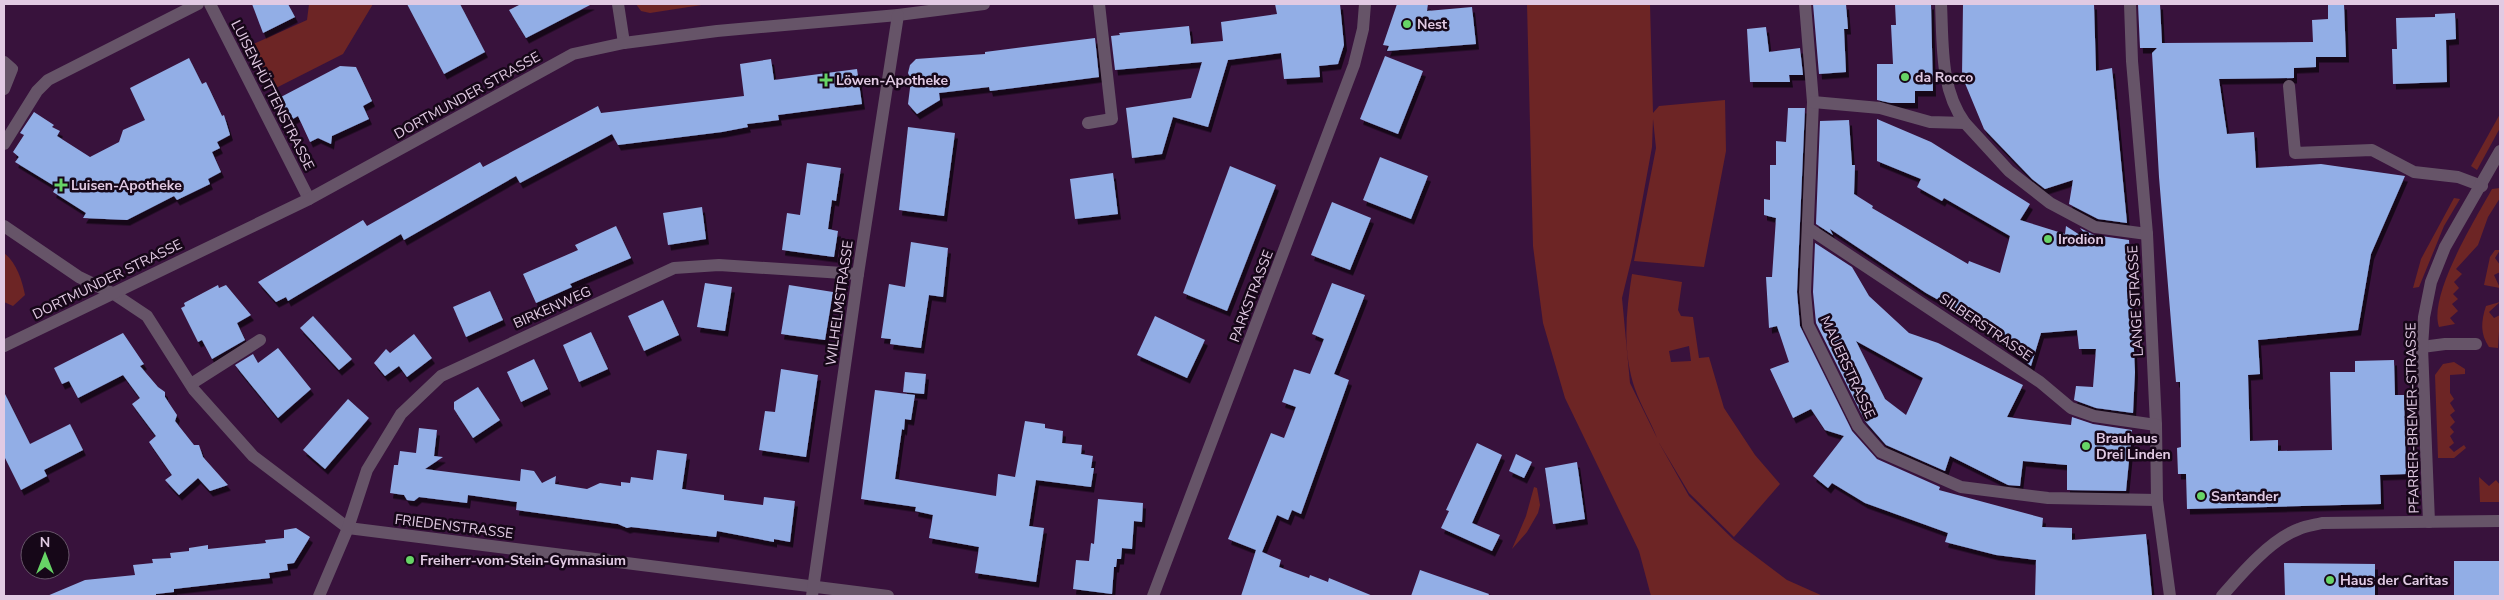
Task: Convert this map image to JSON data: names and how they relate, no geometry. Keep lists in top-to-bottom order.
{
  "streets": {
    "street": [
      "LUISENHÜTTENSTRASSE",
      "DORTMUNDER STRASSE",
      "PARKSTRASSE",
      "LANGE STRASSE",
      "WILHELMSTRASSE",
      "BIRKENWEG",
      "SILBERSTRASSE",
      "MAUERSTRASSE",
      "PFARRER-BREMER-STRASSE",
      "FRIEDENSTRASSE"
    ]
  },
  "crossings": [
    ["LUISENHÜTTENSTRASSE", "DORTMUNDER STRASSE"],
    ["DORTMUNDER STRASSE", "WILHELMSTRASSE"],
    ["LANGE STRASSE", "SILBERSTRASSE"],
    ["LANGE STRASSE", "MAUERSTRASSE"],
    ["WILHELMSTRASSE", "BIRKENWEG"],
    ["WILHELMSTRASSE", "FRIEDENSTRASSE"],
    ["BIRKENWEG", "FRIEDENSTRASSE"],
    ["SILBERSTRASSE", "MAUERSTRASSE"]
  ],
  "places": {
    "other": [
      "Nest",
      "da Rocco",
      "Irodion",
      "Brauhaus Drei Linden",
      "Santander",
      "Freiherr-vom-Stein-Gymnasium",
      "Haus der Caritas"
    ],
    "health": ["Löwen-Apotheke", "Luisen-Apotheke"]
  },
  "north": "top"
}
